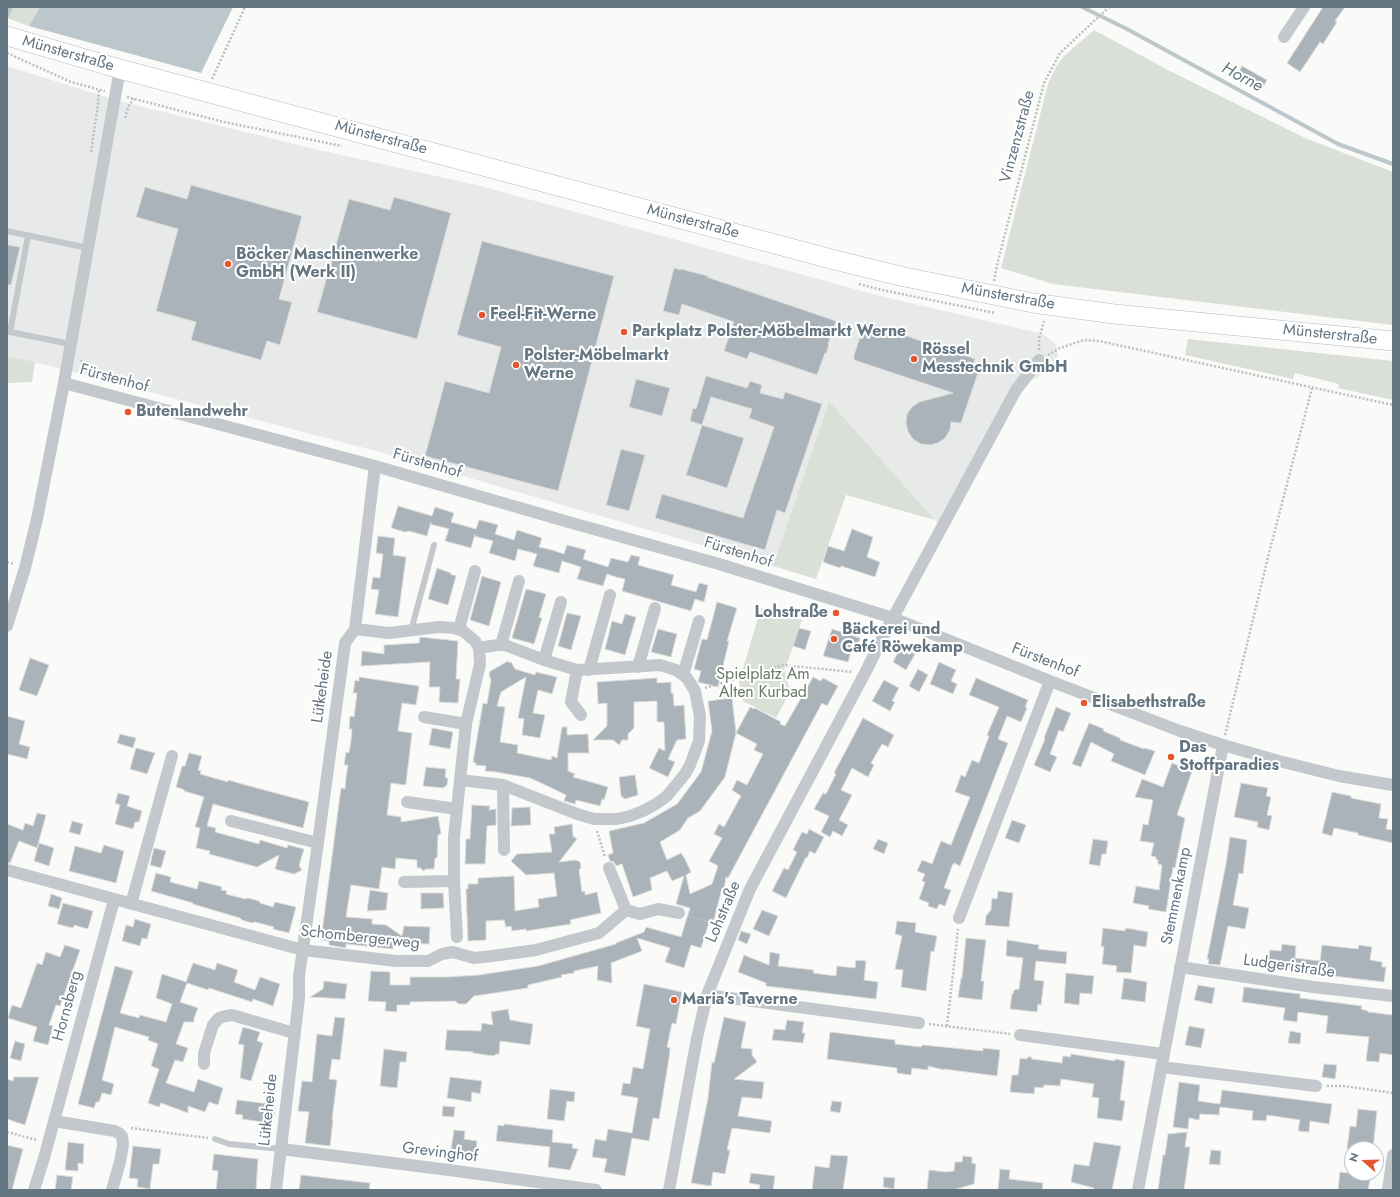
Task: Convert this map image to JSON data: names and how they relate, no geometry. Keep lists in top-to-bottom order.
{
  "streets": {
    "main road": ["Münsterstraße"],
    "street": [
      "Fürstenhof",
      "Lütkeheide",
      "Stemmenkamp",
      "Lohstraße",
      "Schombergerweg",
      "Ludgeristraße",
      "Hornsberg",
      "Grevinghof"
    ],
    "path": ["Vinzenzstraße"]
  },
  "crossings": [
    ["Münsterstraße", "Vinzenzstraße"],
    ["Fürstenhof", "Lütkeheide"],
    ["Fürstenhof", "Stemmenkamp"],
    ["Fürstenhof", "Lohstraße"],
    ["Lütkeheide", "Schombergerweg"],
    ["Lütkeheide", "Grevinghof"],
    ["Stemmenkamp", "Ludgeristraße"],
    ["Schombergerweg", "Hornsberg"]
  ],
  "water": ["Horne"],
  "parks": ["Spielplatz Am Alten Kurbad"],
  "places": [
    "Böcker Maschinenwerke GmbH (Werk II)",
    "Feel-Fit-Werne",
    "Parkplatz Polster-Möbelmarkt Werne",
    "Rössel Messtechnik GmbH",
    "Polster-Möbelmarkt Werne",
    "Butenlandwehr",
    "Lohstraße",
    "Bäckerei und Café Röwekamp",
    "Elisabethstraße",
    "Das Stoffparadies",
    "Maria's Taverne"
  ],
  "north": "left"
}
